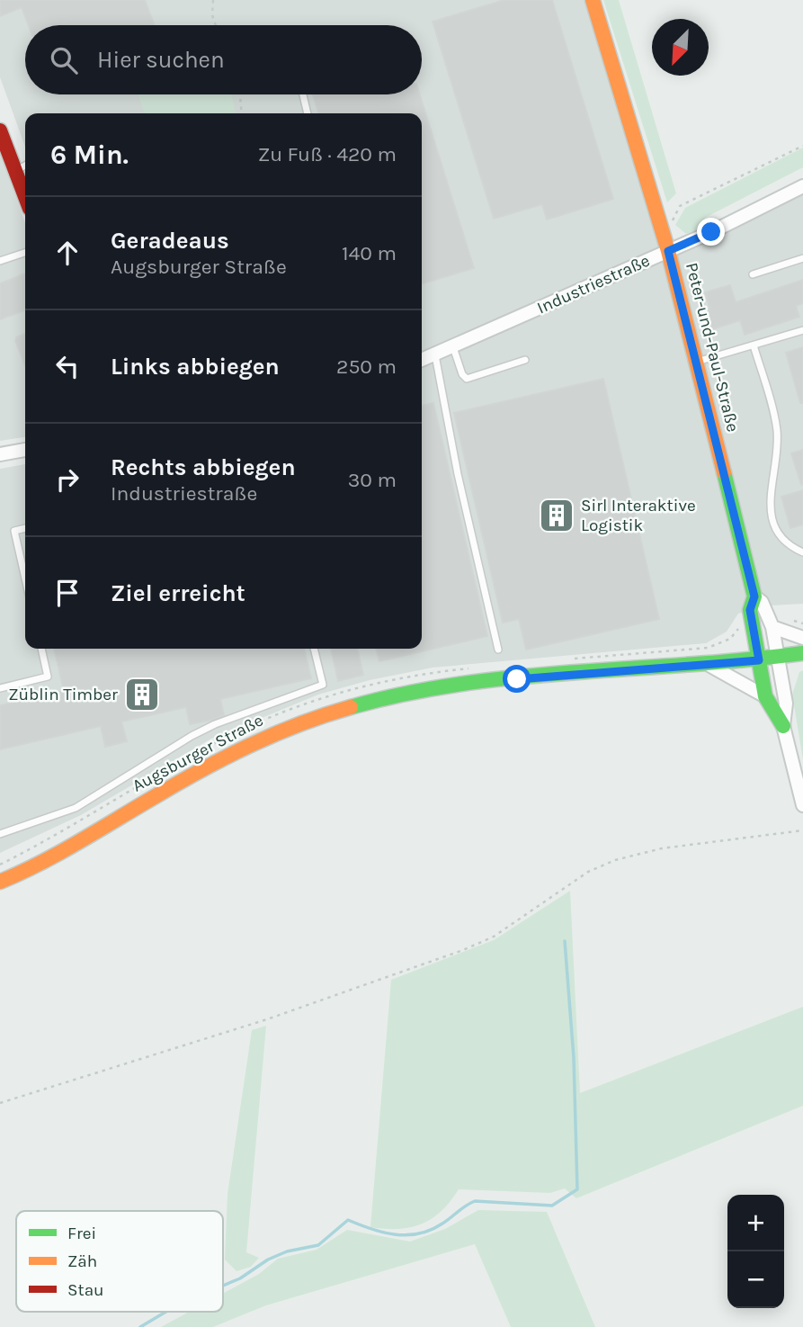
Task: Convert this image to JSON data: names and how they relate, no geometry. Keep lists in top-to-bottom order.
{
  "streets": {
    "main road": ["Peter-und-Paul-Straße", "Augsburger Straße"],
    "street": ["Industriestraße"]
  },
  "crossings": [
    ["Industriestraße", "Peter-und-Paul-Straße"],
    ["Peter-und-Paul-Straße", "Augsburger Straße"]
  ],
  "places": {
    "building": ["Sirl Interaktive Logistik", "Züblin Timber"]
  },
  "legend": ["Frei", "Zäh", "Stau"],
  "north": "bottom left",
  "page": {
    "search": "Hier suchen",
    "heading": ["6 Min.", "Zu Fuß · 420 m"],
    "list": [
      ["Geradeaus", "Augsburger Straße", "140 m"],
      ["Links abbiegen", "250 m"],
      ["Rechts abbiegen", "Industriestraße", "30 m"],
      "Ziel erreicht"
    ],
    "map_buttons": ["+", "−"]
  }
}
